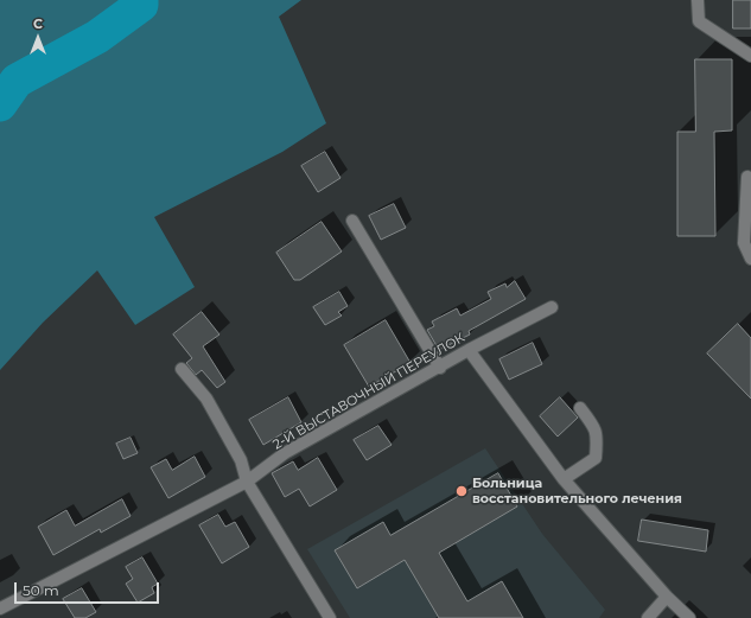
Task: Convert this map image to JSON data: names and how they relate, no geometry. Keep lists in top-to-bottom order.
{
  "streets": {
    "street": ["2-Й ВЫСТАВОЧНЫЙ ПЕРЕУЛОК"]
  },
  "places": ["Больница восстановительного лечения"],
  "scale_bar": "50 m",
  "north": "top"
}
